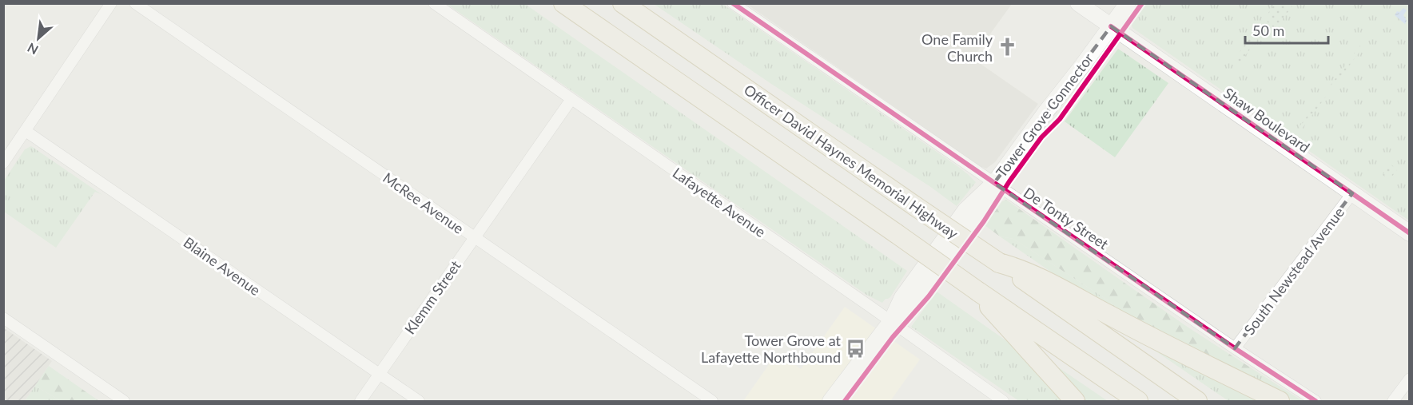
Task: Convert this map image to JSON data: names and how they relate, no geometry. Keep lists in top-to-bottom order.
{
  "streets": {
    "highway": ["Officer David Haynes Memorial Highway"],
    "street": [
      "Shaw Boulevard",
      "Lafayette Avenue",
      "McRee Avenue",
      "De Tonty Street",
      "Blaine Avenue",
      "South Newstead Avenue",
      "Klemm Street"
    ],
    "cycle path": ["Tower Grove Connector"]
  },
  "crossings": [
    ["Shaw Boulevard", "South Newstead Avenue"],
    ["Lafayette Avenue", "Klemm Street"],
    ["McRee Avenue", "Klemm Street"],
    ["De Tonty Street", "South Newstead Avenue"],
    ["Blaine Avenue", "Klemm Street"]
  ],
  "places": {
    "church": ["One Family Church"],
    "bus stop": ["Tower Grove at Lafayette Northbound"]
  },
  "scale_bar": "50 m",
  "north": "bottom left"
}
